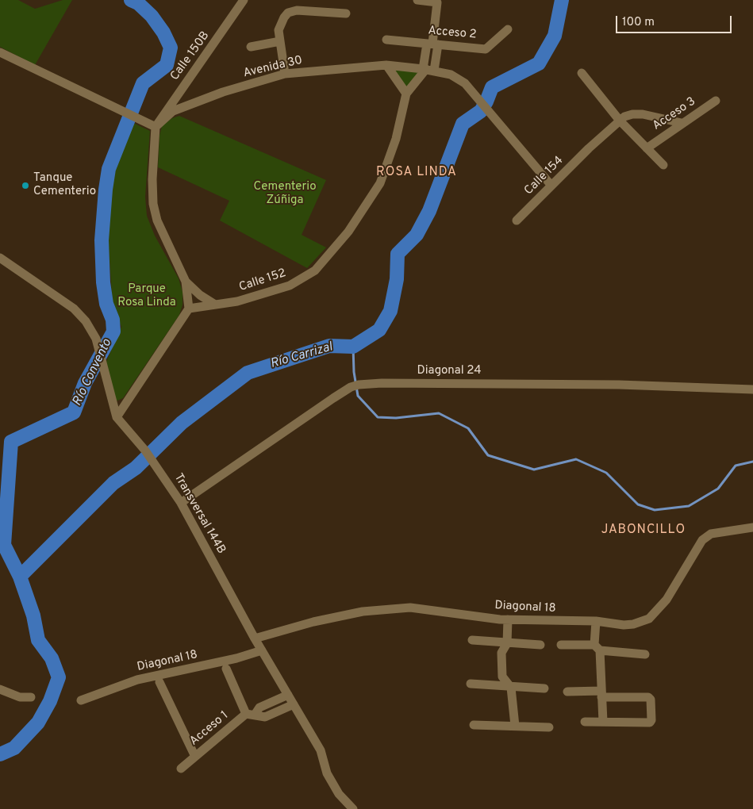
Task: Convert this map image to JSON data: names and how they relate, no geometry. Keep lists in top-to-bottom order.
{
  "streets": {
    "street": [
      "Acceso 2",
      "Calle 150B",
      "Avenida 30",
      "Acceso 3",
      "Calle 154",
      "Calle 152",
      "Diagonal 24",
      "Transversal 144B",
      "Diagonal 18",
      "Acceso 1"
    ]
  },
  "crossings": [
    ["Calle 150B", "Avenida 30"],
    ["Avenida 30", "Calle 154"],
    ["Avenida 30", "Calle 152"],
    ["Diagonal 24", "Transversal 144B"],
    ["Transversal 144B", "Diagonal 18"],
    ["Transversal 144B", "Acceso 1"]
  ],
  "districts": ["ROSA LINDA", "JABONCILLO"],
  "water": ["Río Carrizal", "Río Convento"],
  "parks": ["Cementerio Zúñiga", "Parque Rosa Linda"],
  "places": ["Tanque Cementerio"],
  "scale_bar": "100 m"
}
